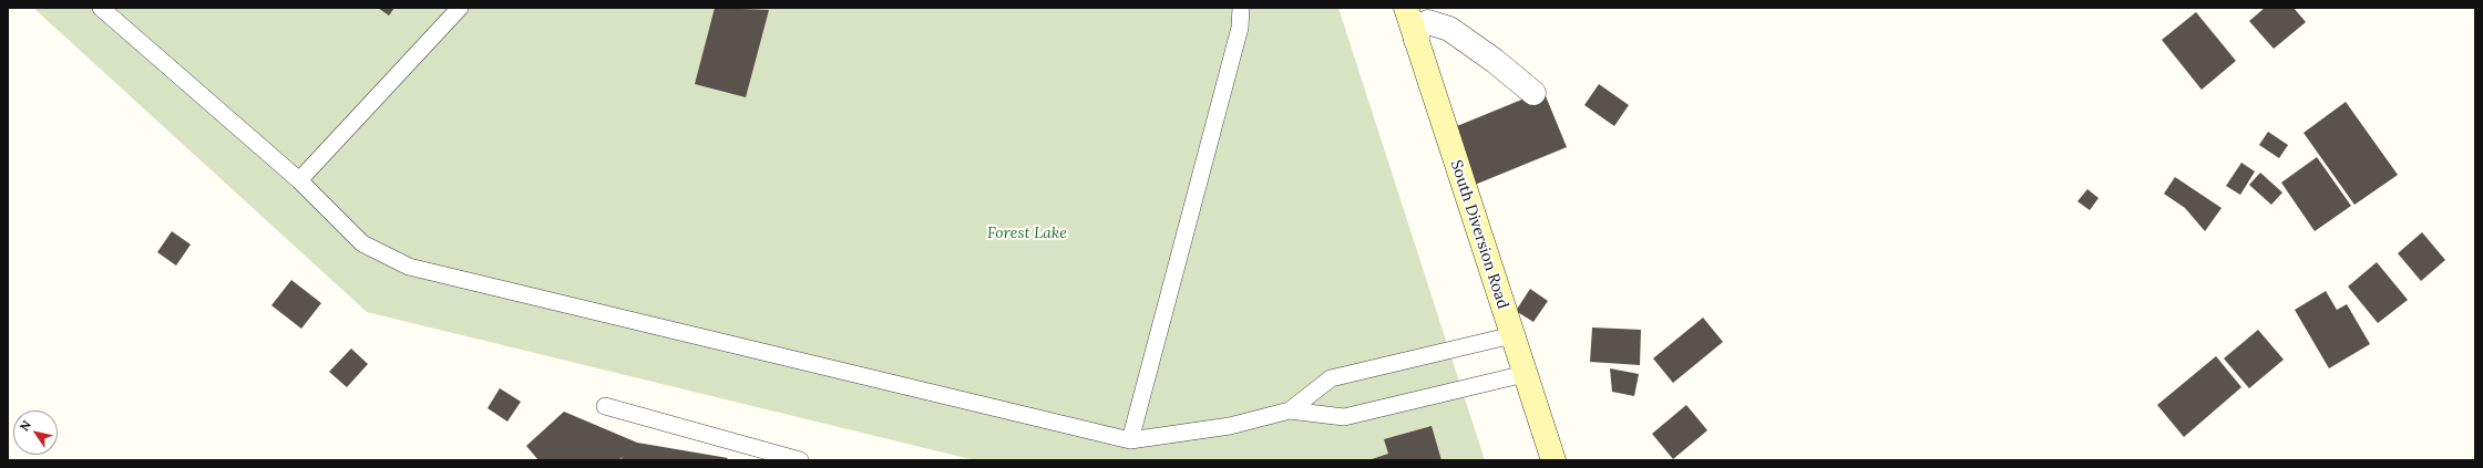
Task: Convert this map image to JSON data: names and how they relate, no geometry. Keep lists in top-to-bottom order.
{
  "streets": {
    "main road": ["South Diversion Road"]
  },
  "parks": ["Forest Lake"],
  "north": "top left"
}
